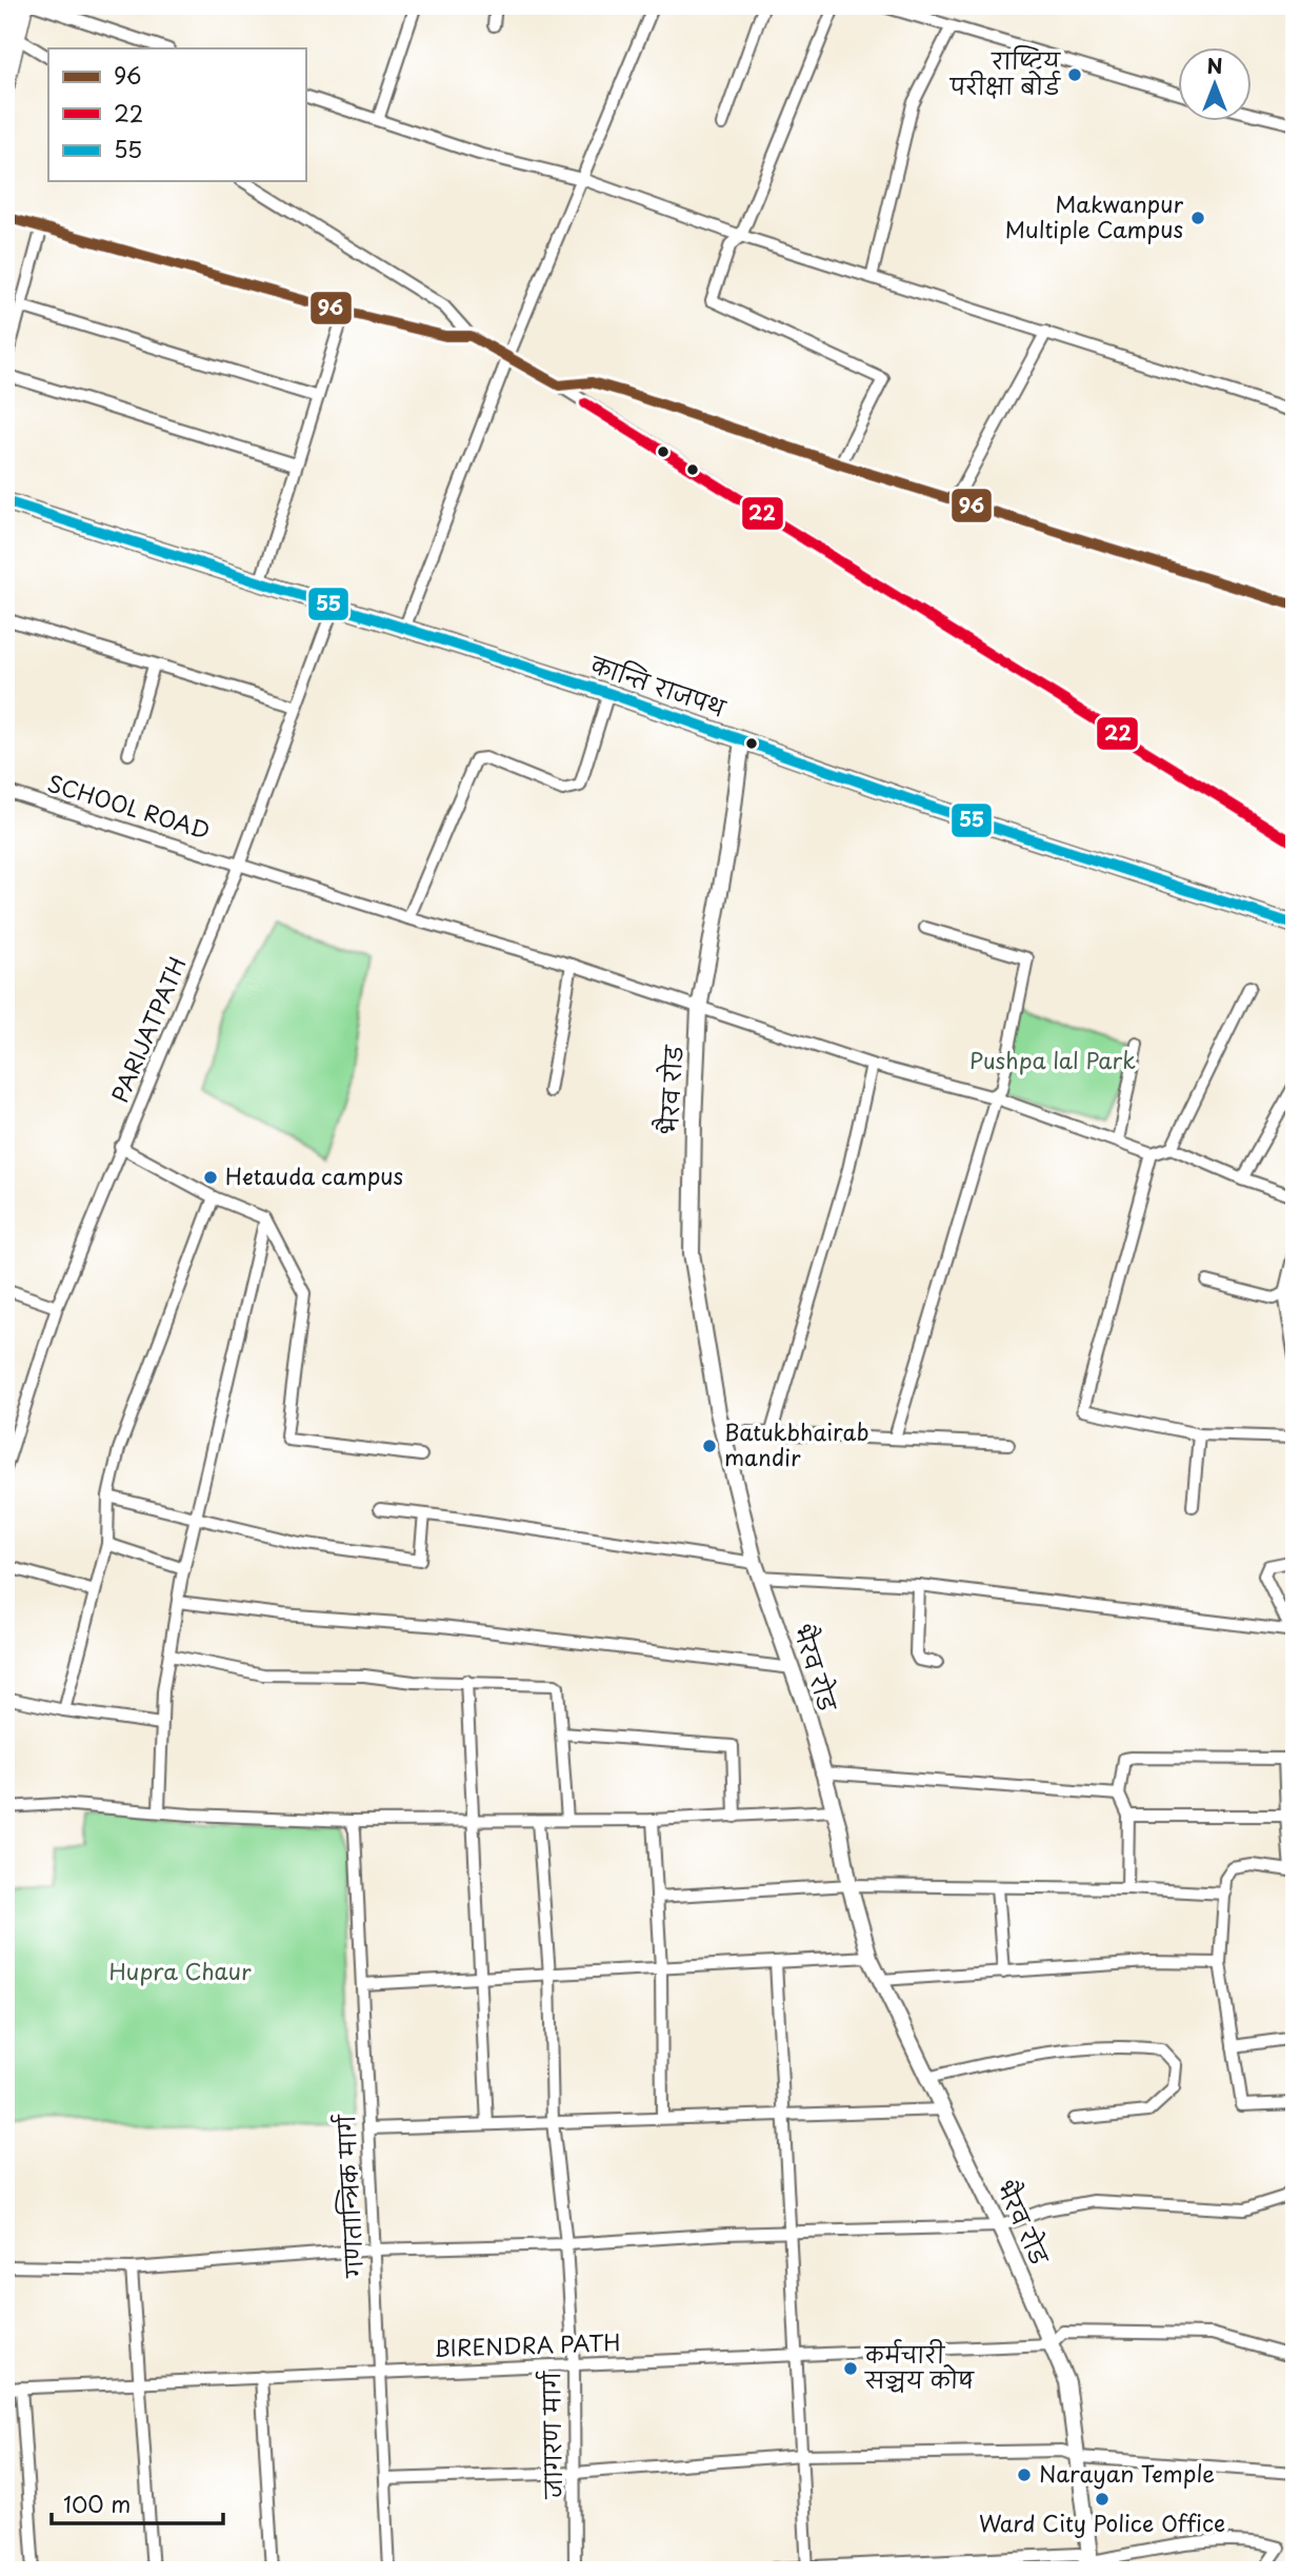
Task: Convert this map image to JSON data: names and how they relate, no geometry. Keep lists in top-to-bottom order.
{
  "streets": {
    "main road": ["कान्ति राजपथ", "भैरव रोड"],
    "street": [
      "SCHOOL ROAD",
      "PARIJATPATH",
      "गणतान्त्रिक मार्ग",
      "BIRENDRA PATH",
      "जागरण मार्ग"
    ]
  },
  "crossings": [
    ["कान्ति राजपथ", "PARIJATPATH"],
    ["कान्ति राजपथ", "भैरव रोड"],
    ["SCHOOL ROAD", "PARIJATPATH"],
    ["SCHOOL ROAD", "भैरव रोड"],
    ["भैरव रोड", "BIRENDRA PATH"],
    ["गणतान्त्रिक मार्ग", "BIRENDRA PATH"],
    ["BIRENDRA PATH", "जागरण मार्ग"]
  ],
  "parks": ["Pushpa lal Park", "Hupra Chaur"],
  "places": [
    "राष्ट्रिय परीक्षा बोर्ड",
    "Makwanpur Multiple Campus",
    "Hetauda campus",
    "Batukbhairab mandir",
    "कर्मचारी सञ्चय कोष",
    "Narayan Temple",
    "Ward City Police Office"
  ],
  "lines": ["transit line 96", "transit line 22", "transit line 55"],
  "legend": ["96", "22", "55"],
  "scale_bar": "100 m",
  "north": "top"
}
